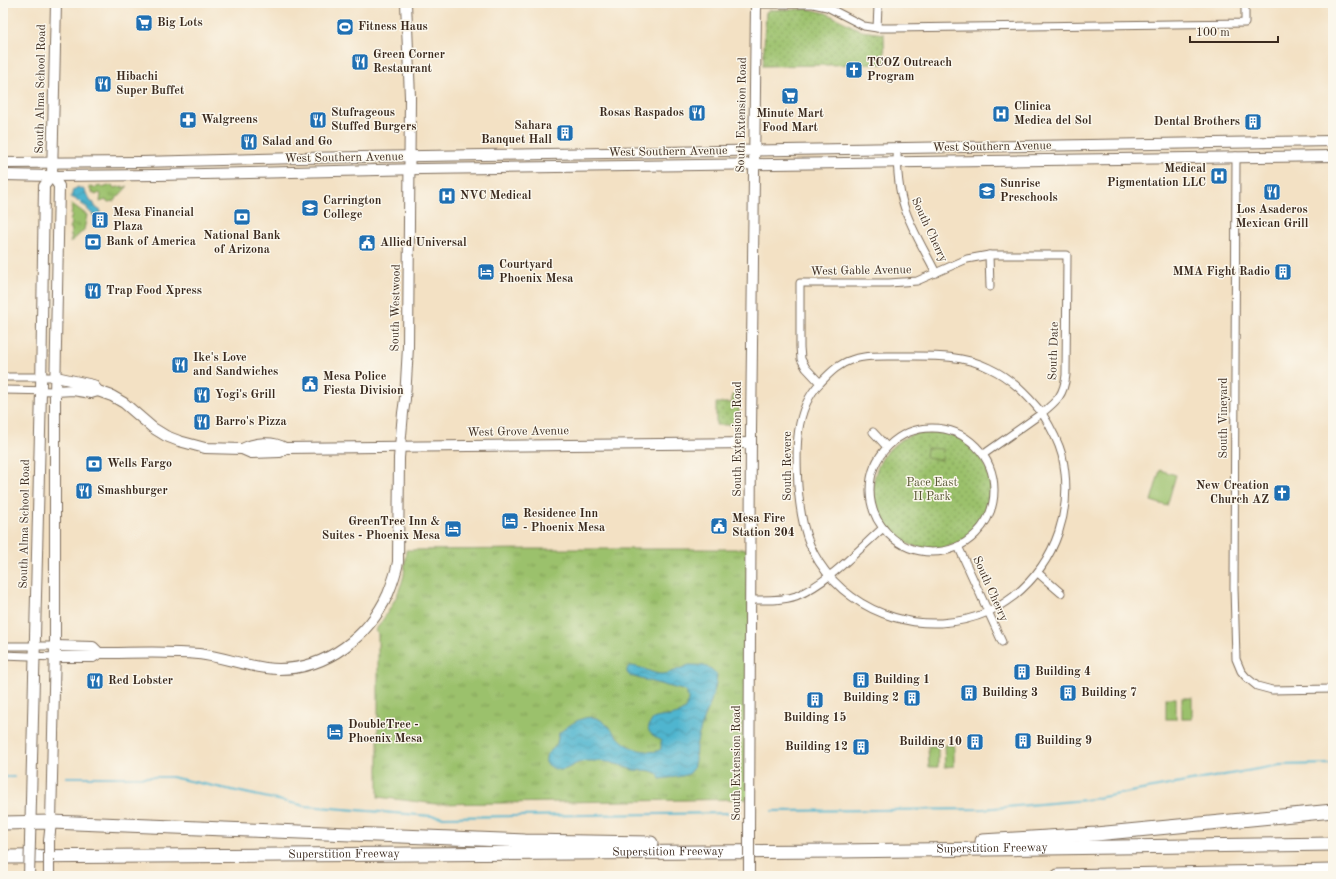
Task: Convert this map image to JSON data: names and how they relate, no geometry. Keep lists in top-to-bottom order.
{
  "streets": {
    "highway": ["Superstition Freeway"],
    "main road": [
      "South Alma School Road",
      "South Extension Road",
      "West Southern Avenue",
      "South Westwood",
      "West Grove Avenue"
    ],
    "street": [
      "South Cherry",
      "West Gable Avenue",
      "South Date",
      "South Vineyard",
      "South Revere"
    ]
  },
  "crossings": [
    ["South Alma School Road", "West Southern Avenue"],
    ["South Alma School Road", "South Westwood"],
    ["South Alma School Road", "West Grove Avenue"],
    ["South Extension Road", "West Southern Avenue"],
    ["South Extension Road", "West Grove Avenue"],
    ["West Southern Avenue", "South Cherry"],
    ["West Southern Avenue", "South Westwood"],
    ["West Southern Avenue", "South Vineyard"],
    ["South Cherry", "West Gable Avenue"],
    ["South Cherry", "South Date"],
    ["South Cherry", "South Revere"],
    ["West Gable Avenue", "South Date"],
    ["West Gable Avenue", "South Revere"],
    ["South Westwood", "West Grove Avenue"],
    ["South Date", "South Revere"]
  ],
  "parks": ["Pace East II Park"],
  "places": {
    "supermarket": ["Big Lots", "Minute Mart Food Mart"],
    "sports": ["Fitness Haus"],
    "restaurant": [
      "Green Corner Restaurant",
      "Hibachi Super Buffet",
      "Rosas Raspados",
      "Stufrageous Stuffed Burgers",
      "Salad and Go",
      "Los Asaderos Mexican Grill",
      "Trap Food Xpress",
      "Ike's Love and Sandwiches",
      "Yogi's Grill",
      "Barro's Pizza",
      "Smashburger",
      "Red Lobster"
    ],
    "church": ["TCOZ Outreach Program", "New Creation Church AZ"],
    "hospital": ["Clinica Medica del Sol", "Medical Pigmentation LLC", "NVC Medical"],
    "pharmacy": ["Walgreens"],
    "building": [
      "Dental Brothers",
      "Sahara Banquet Hall",
      "Mesa Financial Plaza",
      "MMA Fight Radio",
      "Building 4",
      "Building 1",
      "Building 3",
      "Building 7",
      "Building 2",
      "Building 15",
      "Building 9",
      "Building 10",
      "Building 12"
    ],
    "school or university": ["Sunrise Preschools", "Carrington College"],
    "bank": ["National Bank of Arizona", "Bank of America", "Wells Fargo"],
    "public building": ["Allied Universal", "Mesa Police Fiesta Division", "Mesa Fire Station 204"],
    "hotel": [
      "Courtyard Phoenix Mesa",
      "Residence Inn - Phoenix Mesa",
      "GreenTree Inn & Suites - Phoenix Mesa",
      "DoubleTree - Phoenix Mesa"
    ]
  },
  "scale_bar": "100 m"
}
